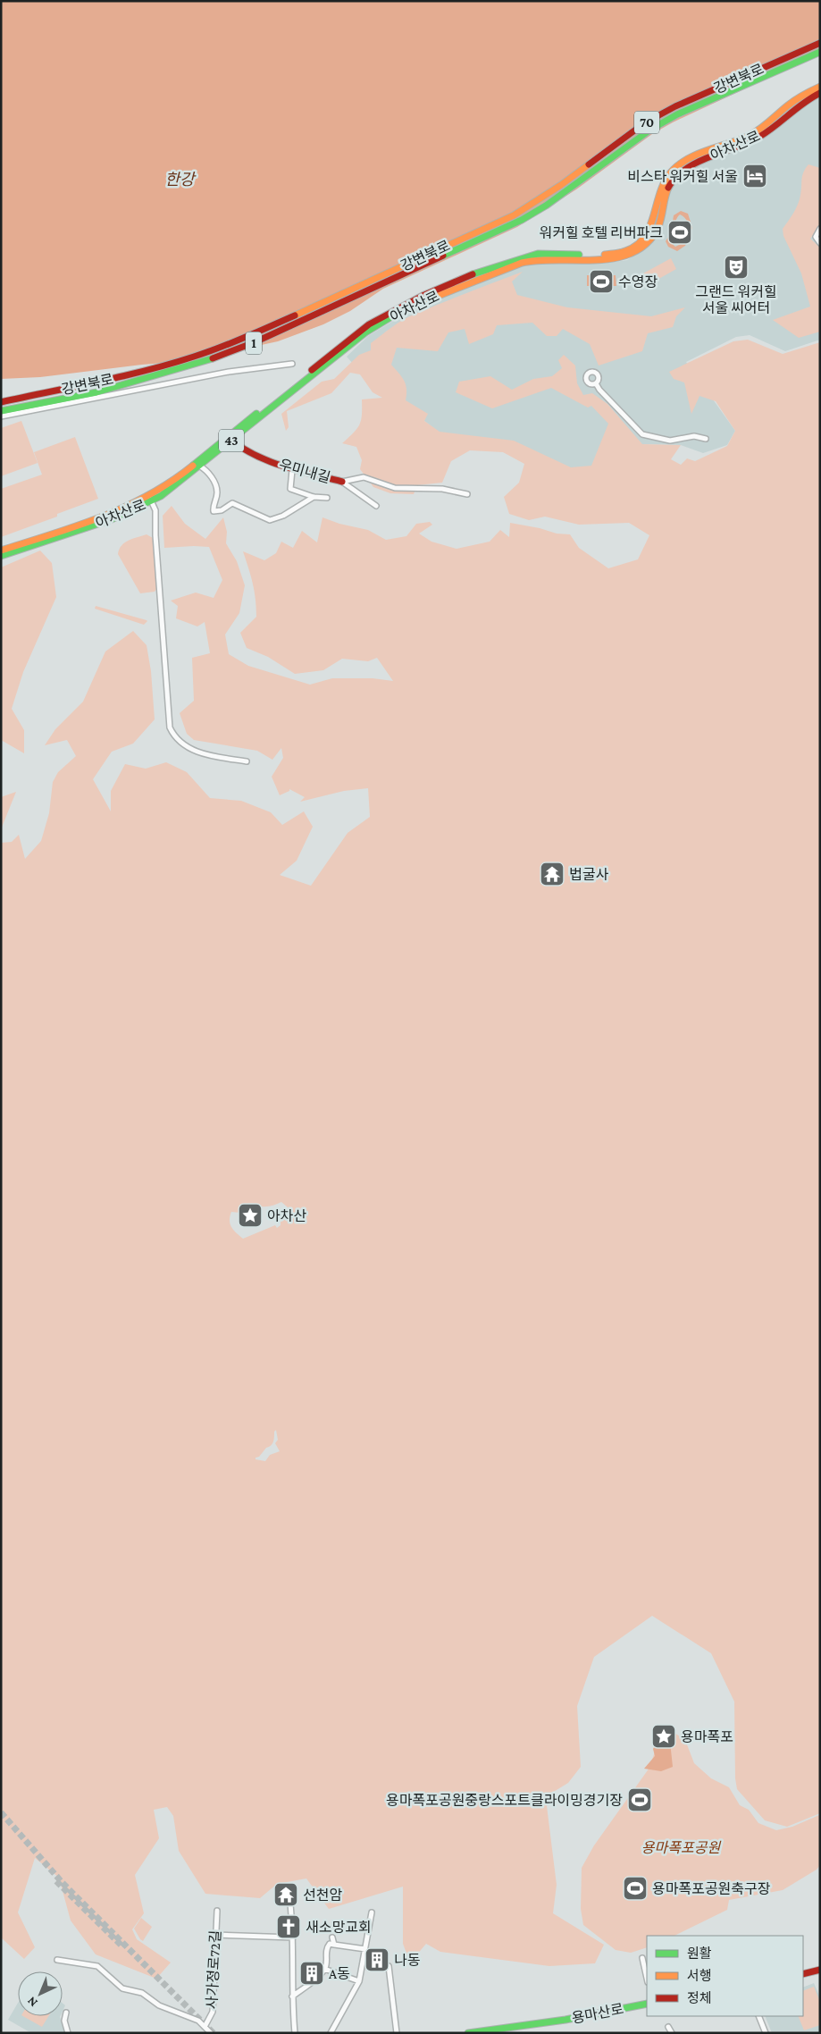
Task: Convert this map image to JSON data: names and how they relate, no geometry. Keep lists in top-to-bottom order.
{
  "streets": {
    "main road": [
      "강변북로",
      "70",
      "아차산로",
      "1",
      "43",
      "우미내길",
      "용마산로"
    ],
    "street": ["사가정로72길"]
  },
  "crossings": [
    ["아차산로", "우미내길"]
  ],
  "water": ["한강"],
  "parks": ["용마폭포공원"],
  "places": {
    "hotel": ["비스타 워커힐 서울"],
    "sports": [
      "워커힐 호텔 리버파크",
      "수영장",
      "용마폭포공원중랑스포트클라이밍경기장",
      "용마폭포공원축구장"
    ],
    "theatre": ["그랜드 워커힐 서울 씨어터"],
    "temple": ["법굴사", "선천암"],
    "place": ["아차산", "용마폭포"],
    "church": ["새소망교회"],
    "building": ["나동", "A동"]
  },
  "legend": ["원활", "서행", "정체"],
  "north": "bottom left"
}
